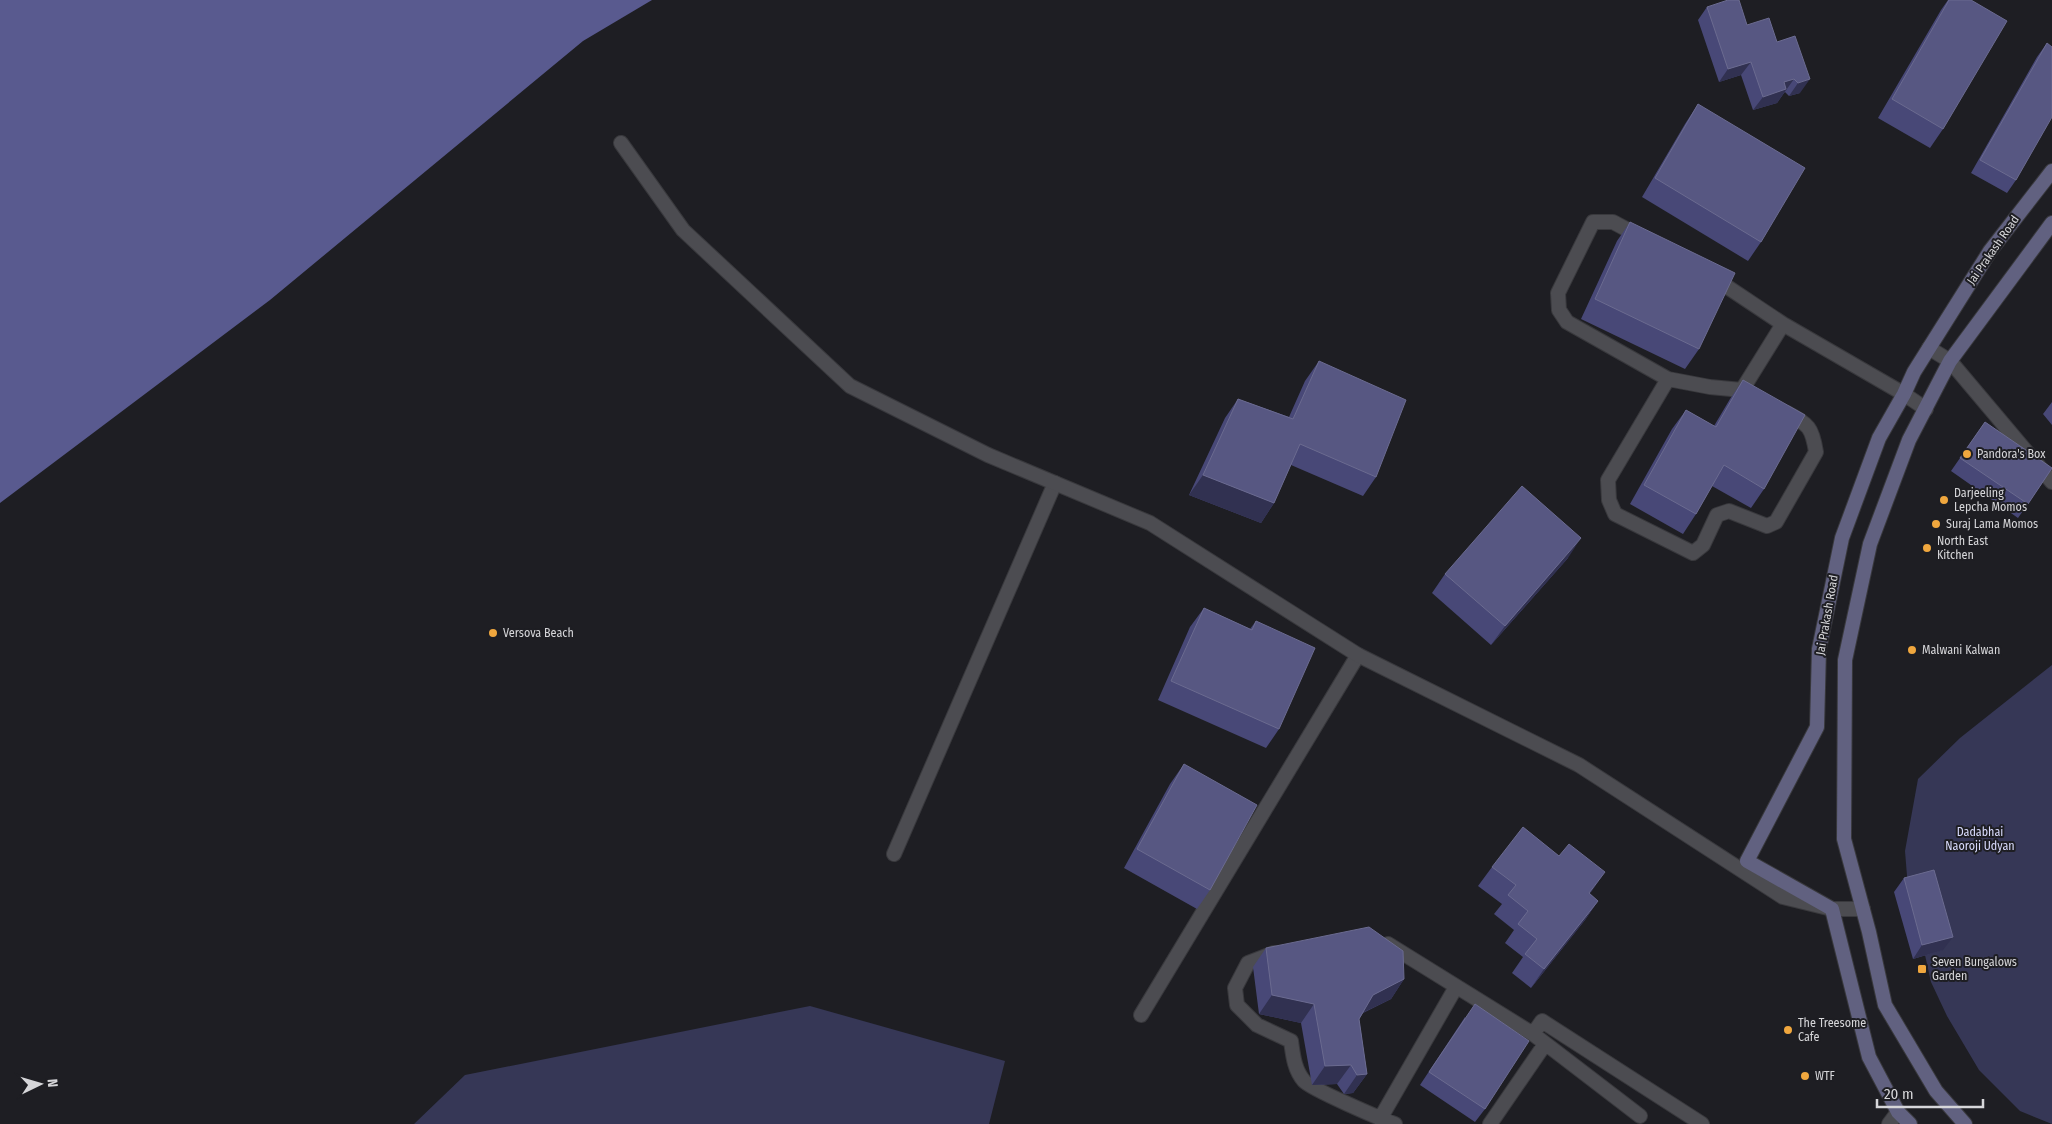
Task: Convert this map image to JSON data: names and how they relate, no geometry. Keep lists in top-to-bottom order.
{
  "streets": {
    "main road": ["Jai Prakash Road"]
  },
  "parks": ["Dadabhai Naoroji Udyan"],
  "places": {
    "other": [
      "Pandora's Box",
      "Darjeeling Lepcha Momos",
      "Suraj Lama Momos",
      "North East Kitchen",
      "Versova Beach",
      "Malwani Kalwan",
      "The Treesome Cafe",
      "WTF"
    ],
    "transit": ["Seven Bungalows Garden"]
  },
  "scale_bar": "20 m",
  "north": "right"
}
